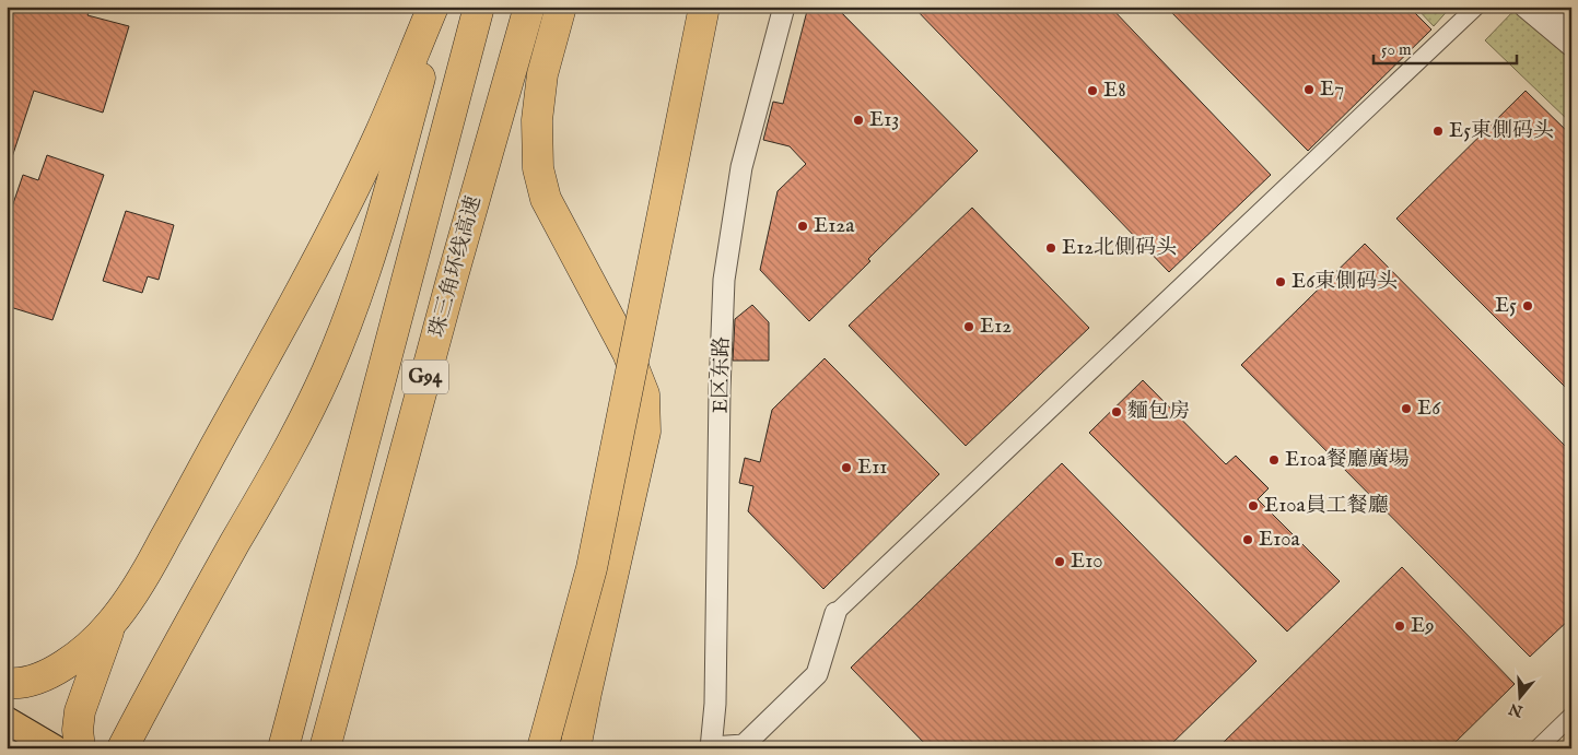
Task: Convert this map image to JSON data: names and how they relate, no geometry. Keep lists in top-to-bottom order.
{
  "streets": {
    "highway": ["珠三角环线高速", "G94"],
    "street": ["E区东路"]
  },
  "places": [
    "E7",
    "E8",
    "E13",
    "E5東側码头",
    "E12a",
    "E12北側码头",
    "E6東側码头",
    "E5",
    "E12",
    "E6",
    "麵包房",
    "E10a餐廳廣場",
    "E11",
    "E10a員工餐廳",
    "E10a",
    "E10",
    "E9"
  ],
  "scale_bar": "50 m",
  "north": "bottom"
}
